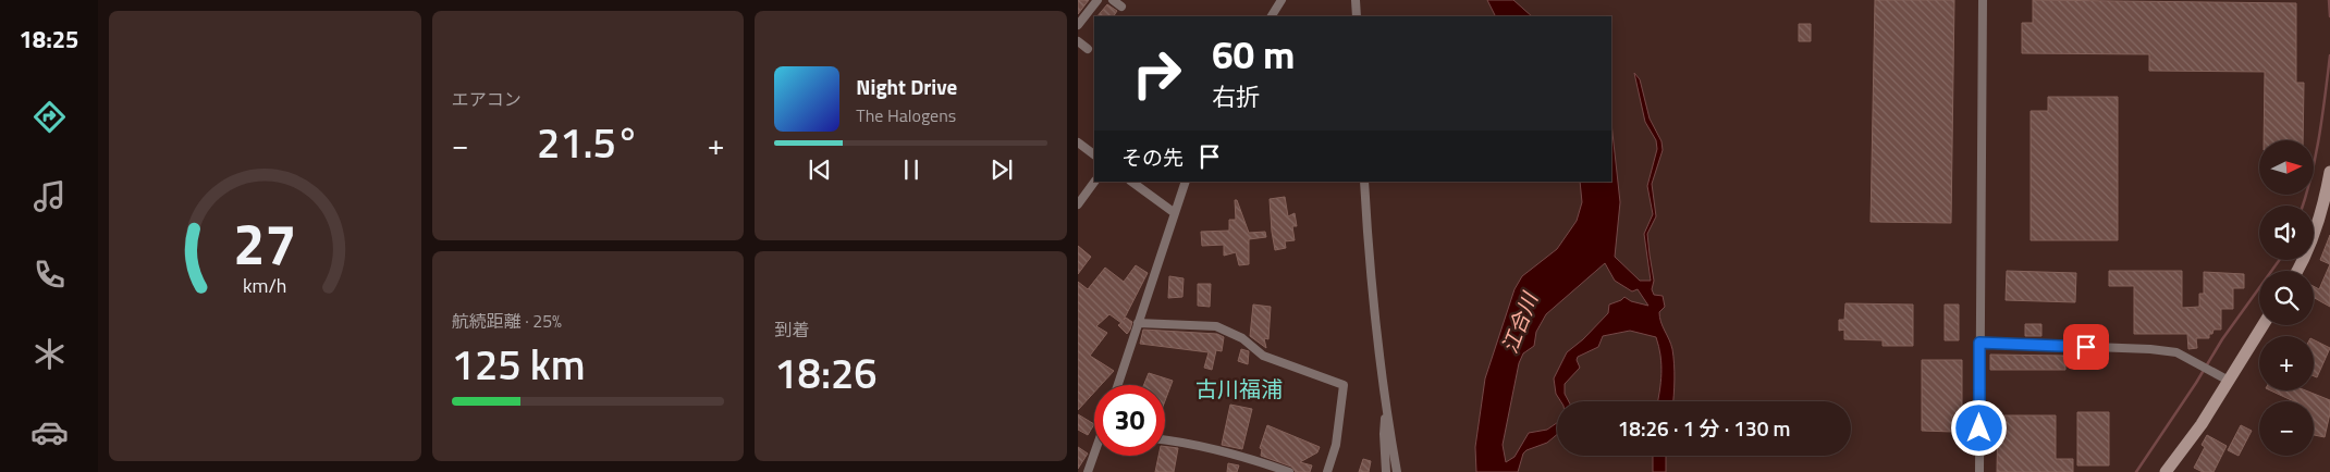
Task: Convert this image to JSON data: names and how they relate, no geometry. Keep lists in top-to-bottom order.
{
  "districts": ["古川福浦"],
  "water": ["江合川"],
  "north": "right",
  "page": {
    "tabs": "18:25",
    "tile": [
      "エアコン",
      ["航続距離 · 25%", "125 km"],
      ["到着", "18:26"]
    ],
    "turn": ["60 m", "右折"],
    "song": ["Night Drive", "The Halogens"],
    "heat": ["−", "21.5°", "+"],
    "then": "その先",
    "map_buttons": ["+", "−"],
    "limit": "30",
    "trip": "18:26 · 1 分 · 130 m",
    "gauge": ["27", "km/h"]
  }
}
